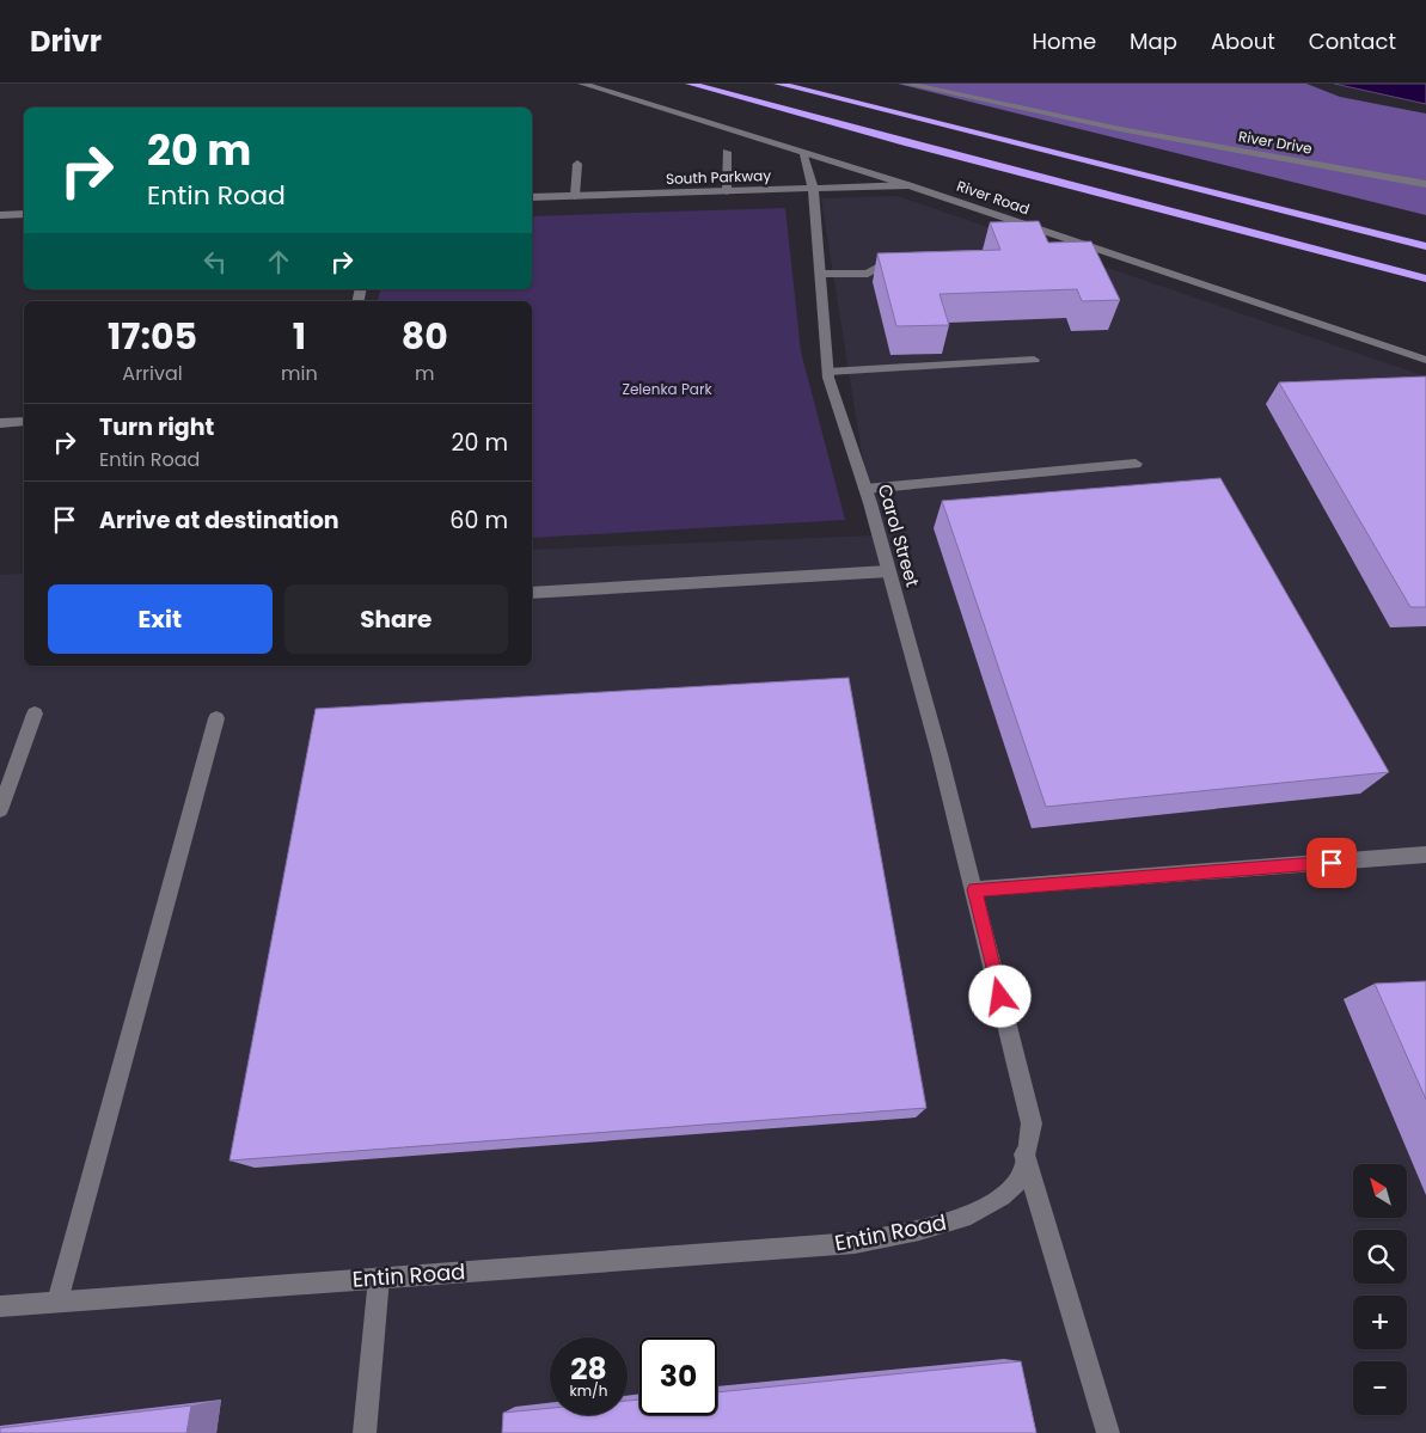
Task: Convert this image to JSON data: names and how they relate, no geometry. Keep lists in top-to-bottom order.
{
  "streets": {
    "street": [
      "River Drive",
      "South Parkway",
      "River Road",
      "Carol Street",
      "Entin Road"
    ]
  },
  "crossings": [
    ["South Parkway", "River Road"],
    ["South Parkway", "Carol Street"],
    ["River Road", "Carol Street"],
    ["Carol Street", "Entin Road"]
  ],
  "parks": ["Zelenka Park"],
  "north": "top left",
  "page": {
    "header": "Drivr",
    "nav": [
      "Home",
      "Map",
      "About",
      "Contact"
    ],
    "turn": ["20 m", "Entin Road"],
    "eta": [
      "17:05",
      "Arrival",
      "1",
      "min",
      "80",
      "m"
    ],
    "list": [
      {
        "name": "Turn right",
        "note": "Entin Road",
        "value": "20 m"
      },
      {
        "name": "Arrive at destination",
        "value": "60 m"
      }
    ],
    "buttons": ["Exit", "Share"],
    "map_buttons": ["+", "−"],
    "speed": "28 km/h",
    "limit": "30"
  }
}
